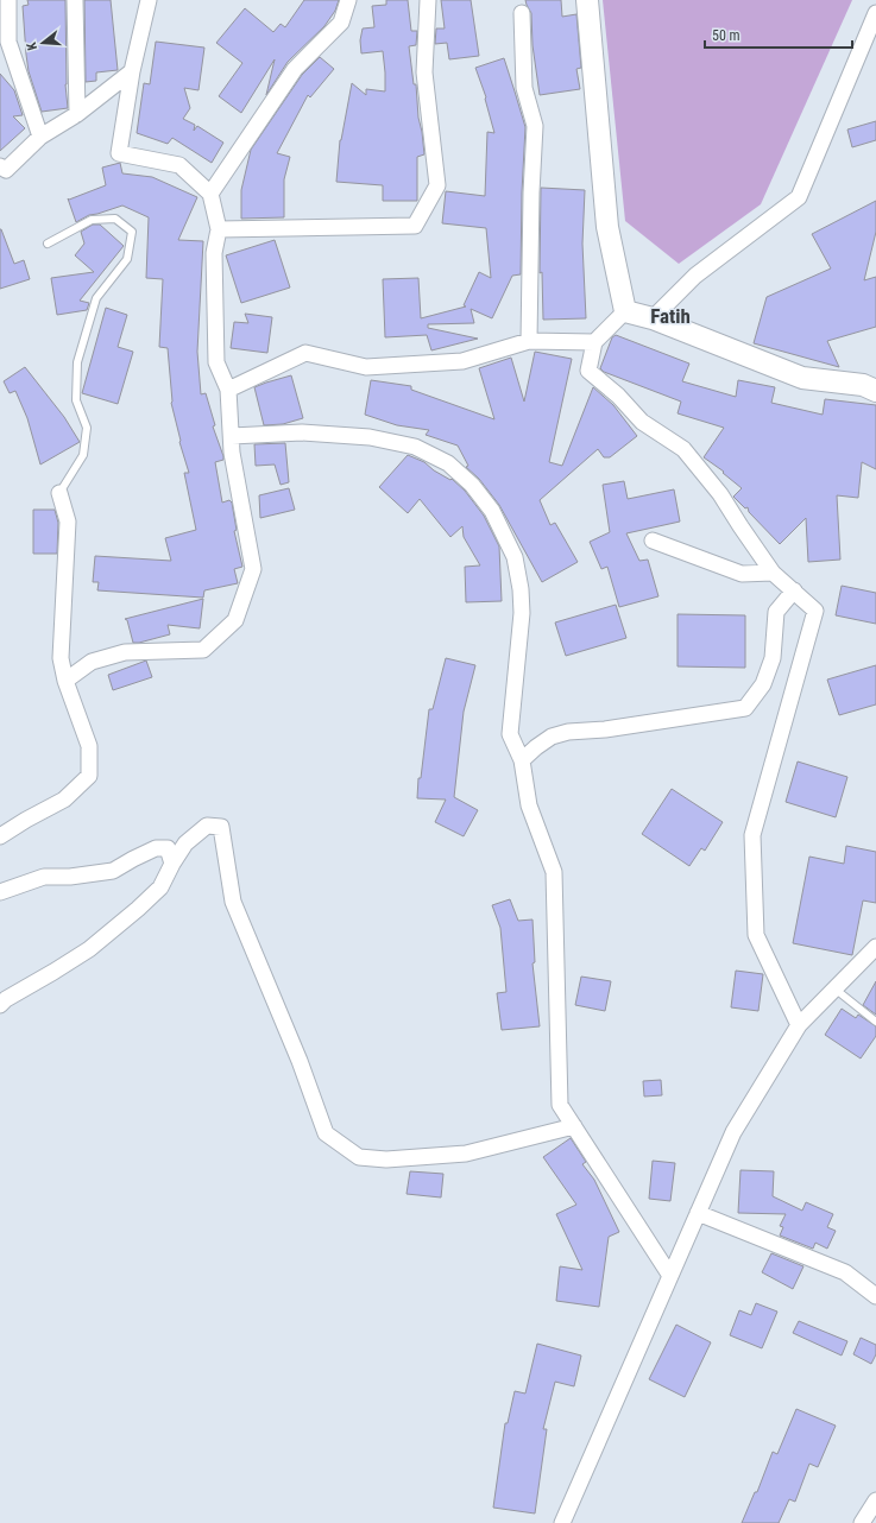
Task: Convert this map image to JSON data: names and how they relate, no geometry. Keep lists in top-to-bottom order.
{
  "districts": ["Fatih"],
  "scale_bar": "50 m",
  "north": "left"
}
